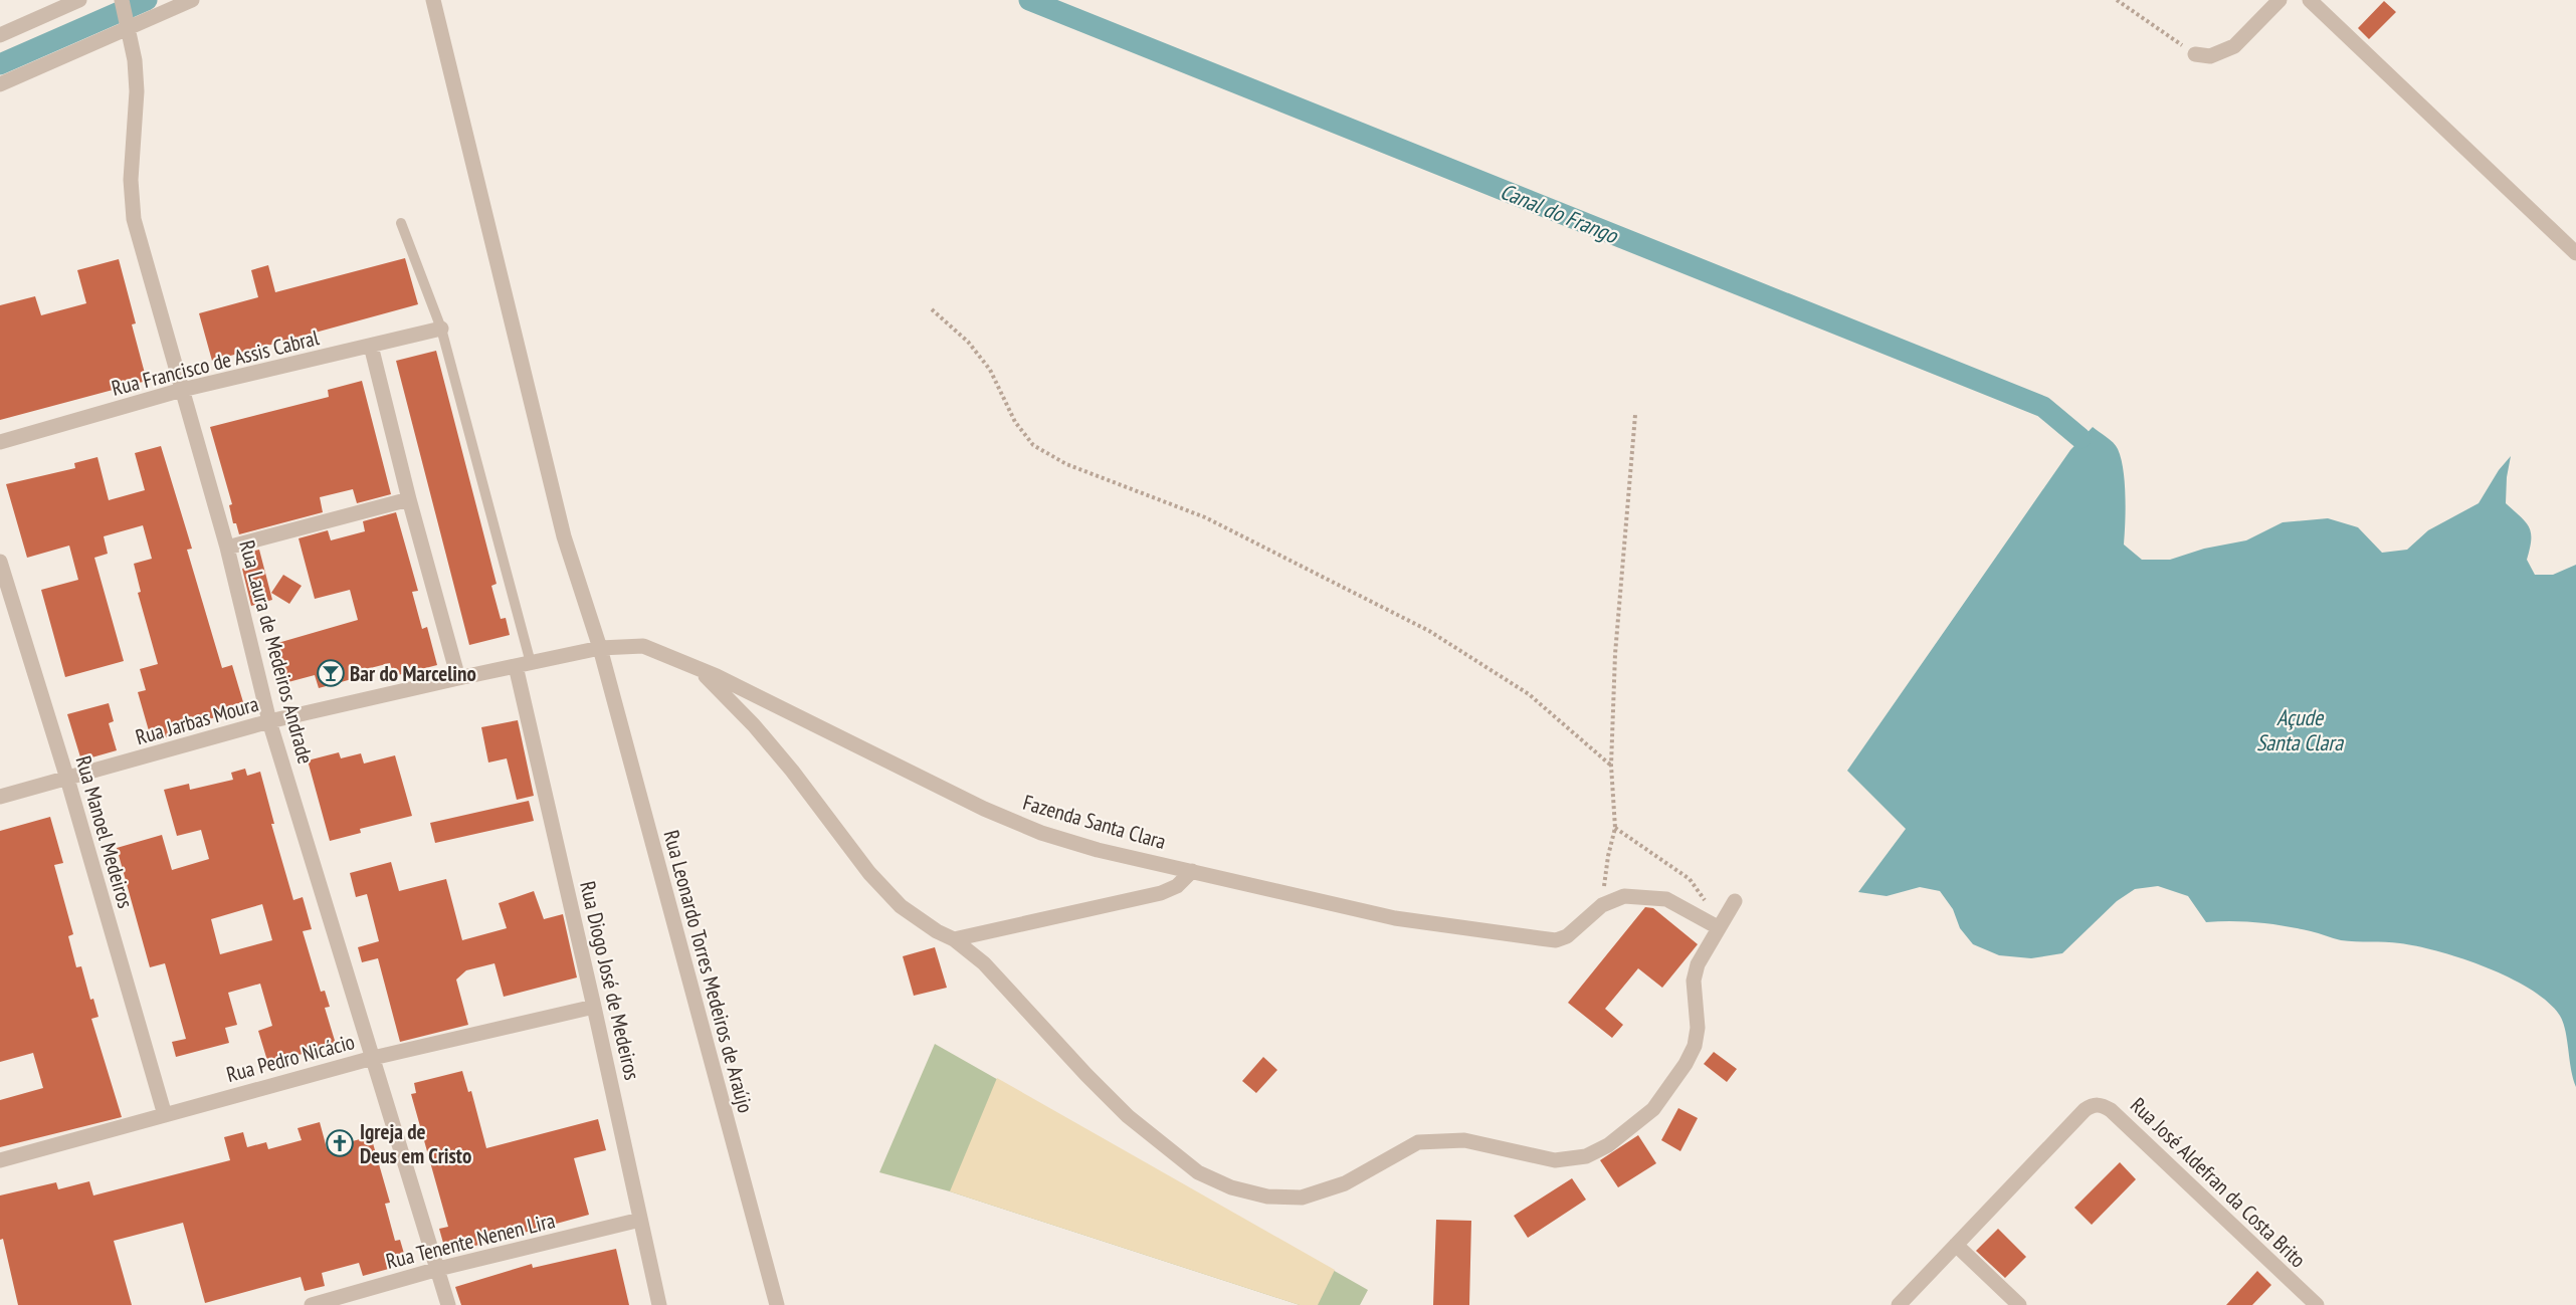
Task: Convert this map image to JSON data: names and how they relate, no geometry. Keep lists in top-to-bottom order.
{
  "streets": {
    "street": [
      "Rua Francisco de Assis Cabral",
      "Rua Laura de Medeiros Andrade",
      "Rua Jarbas Moura",
      "Fazenda Santa Clara",
      "Rua Manoel Medeiros",
      "Rua Leonardo Torres Medeiros de Araújo",
      "Rua Diogo José de Medeiros",
      "Rua Pedro Nicácio",
      "Rua José Aldefran da Costa Brito",
      "Rua Tenente Nenen Lira"
    ]
  },
  "crossings": [
    ["Rua Francisco de Assis Cabral", "Rua Laura de Medeiros Andrade"],
    ["Rua Laura de Medeiros Andrade", "Rua Jarbas Moura"],
    ["Rua Laura de Medeiros Andrade", "Rua Pedro Nicácio"],
    ["Rua Laura de Medeiros Andrade", "Rua Tenente Nenen Lira"],
    ["Rua Jarbas Moura", "Fazenda Santa Clara"],
    ["Rua Jarbas Moura", "Rua Manoel Medeiros"],
    ["Rua Jarbas Moura", "Rua Leonardo Torres Medeiros de Araújo"],
    ["Rua Jarbas Moura", "Rua Diogo José de Medeiros"],
    ["Rua Manoel Medeiros", "Rua Pedro Nicácio"],
    ["Rua Diogo José de Medeiros", "Rua Pedro Nicácio"],
    ["Rua Diogo José de Medeiros", "Rua Tenente Nenen Lira"]
  ],
  "water": ["Canal do Frango", "Açude Santa Clara"],
  "places": {
    "bar": ["Bar do Marcelino"],
    "church": ["Igreja de Deus em Cristo"]
  }
}
